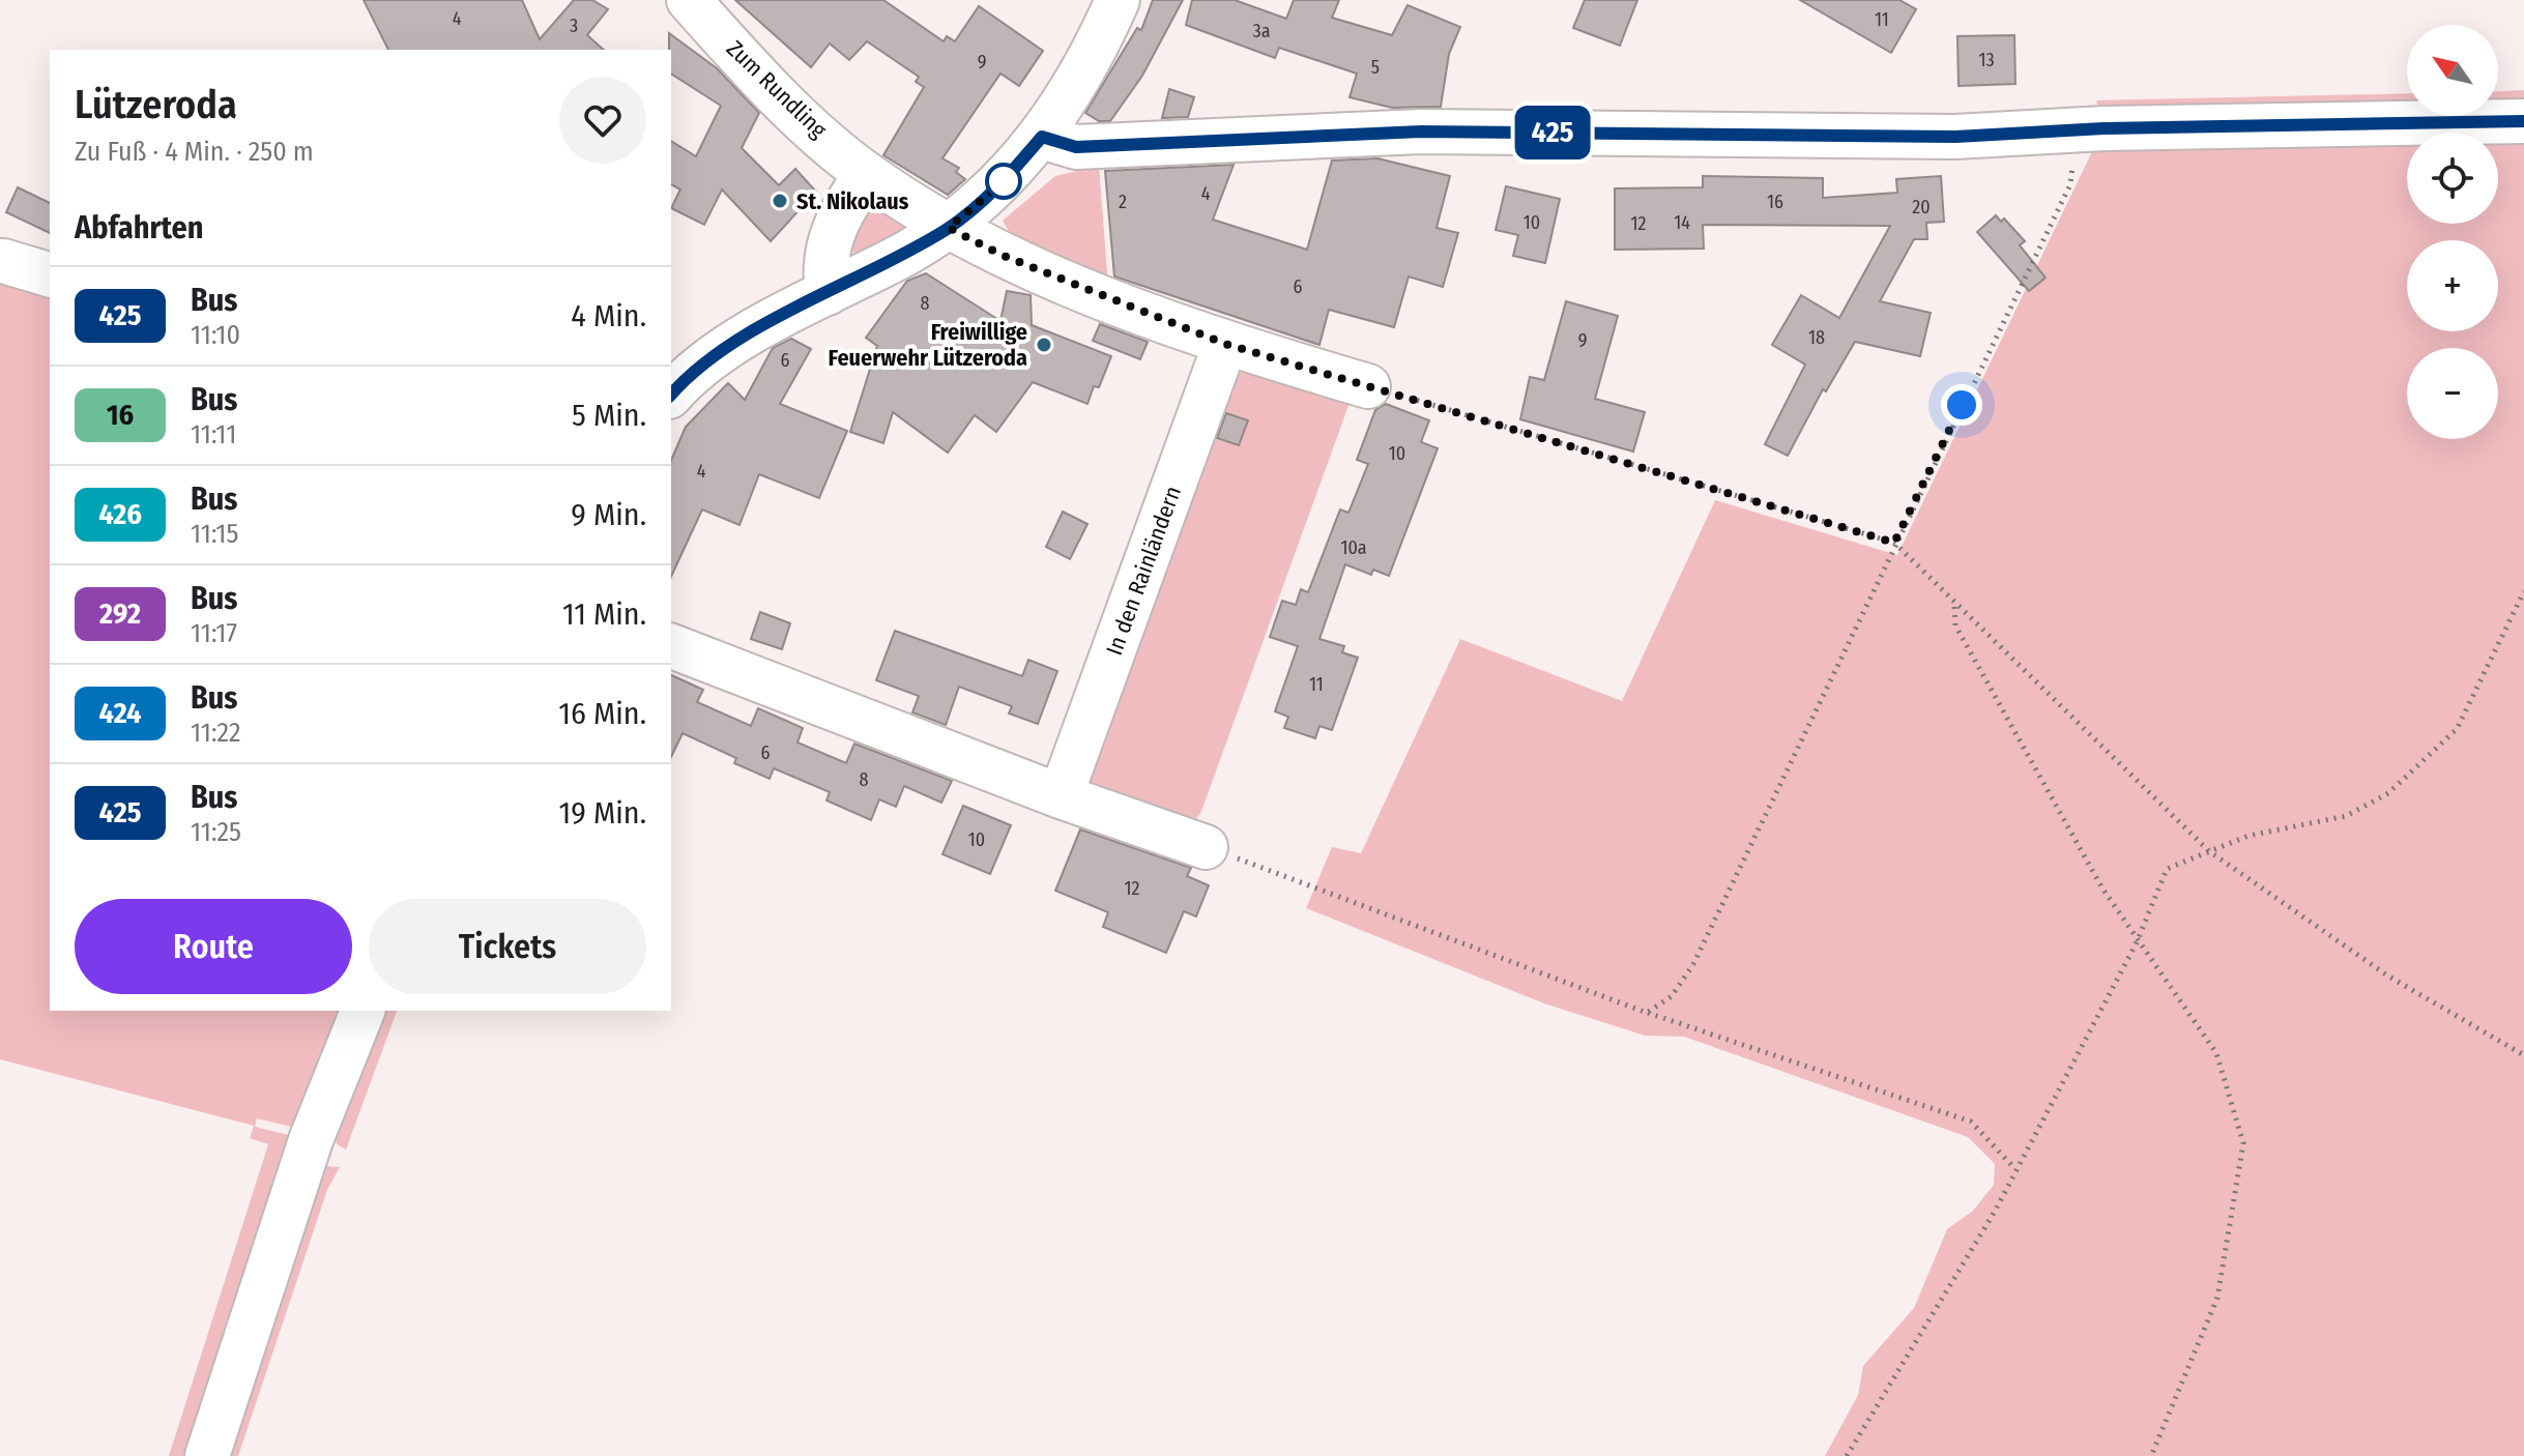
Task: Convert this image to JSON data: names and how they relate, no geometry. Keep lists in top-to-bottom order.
{
  "streets": {
    "street": ["Zum Rundling", "In den Rainländern"]
  },
  "crossings": [
    ["Zum Rundling", "In den Rainländern"]
  ],
  "places": ["St. Nikolaus", "Freiwillige Feuerwehr Lützeroda"],
  "lines": ["bus line 425"],
  "house_numbers": [
    "4",
    "11",
    "3",
    "3a",
    "13",
    "9",
    "5",
    "4",
    "2",
    "16",
    "20",
    "10",
    "14",
    "12",
    "6",
    "8",
    "18",
    "9",
    "6",
    "10",
    "4",
    "10a",
    "11",
    "6",
    "8",
    "10",
    "12"
  ],
  "north": "top left",
  "page": {
    "on_map": "425",
    "map_buttons": ["+", "−"],
    "heading": [
      ["Lützeroda", "Zu Fuß · 4 Min. · 250 m"],
      "Abfahrten"
    ],
    "list": [
      {
        "mark": "425",
        "name": "Bus",
        "note": "11:10",
        "value": "4 Min."
      },
      {
        "mark": "16",
        "name": "Bus",
        "note": "11:11",
        "value": "5 Min."
      },
      {
        "mark": "426",
        "name": "Bus",
        "note": "11:15",
        "value": "9 Min."
      },
      {
        "mark": "292",
        "name": "Bus",
        "note": "11:17",
        "value": "11 Min."
      },
      {
        "mark": "424",
        "name": "Bus",
        "note": "11:22",
        "value": "16 Min."
      },
      {
        "mark": "425",
        "name": "Bus",
        "note": "11:25",
        "value": "19 Min."
      }
    ],
    "buttons": ["Route", "Tickets"]
  }
}
